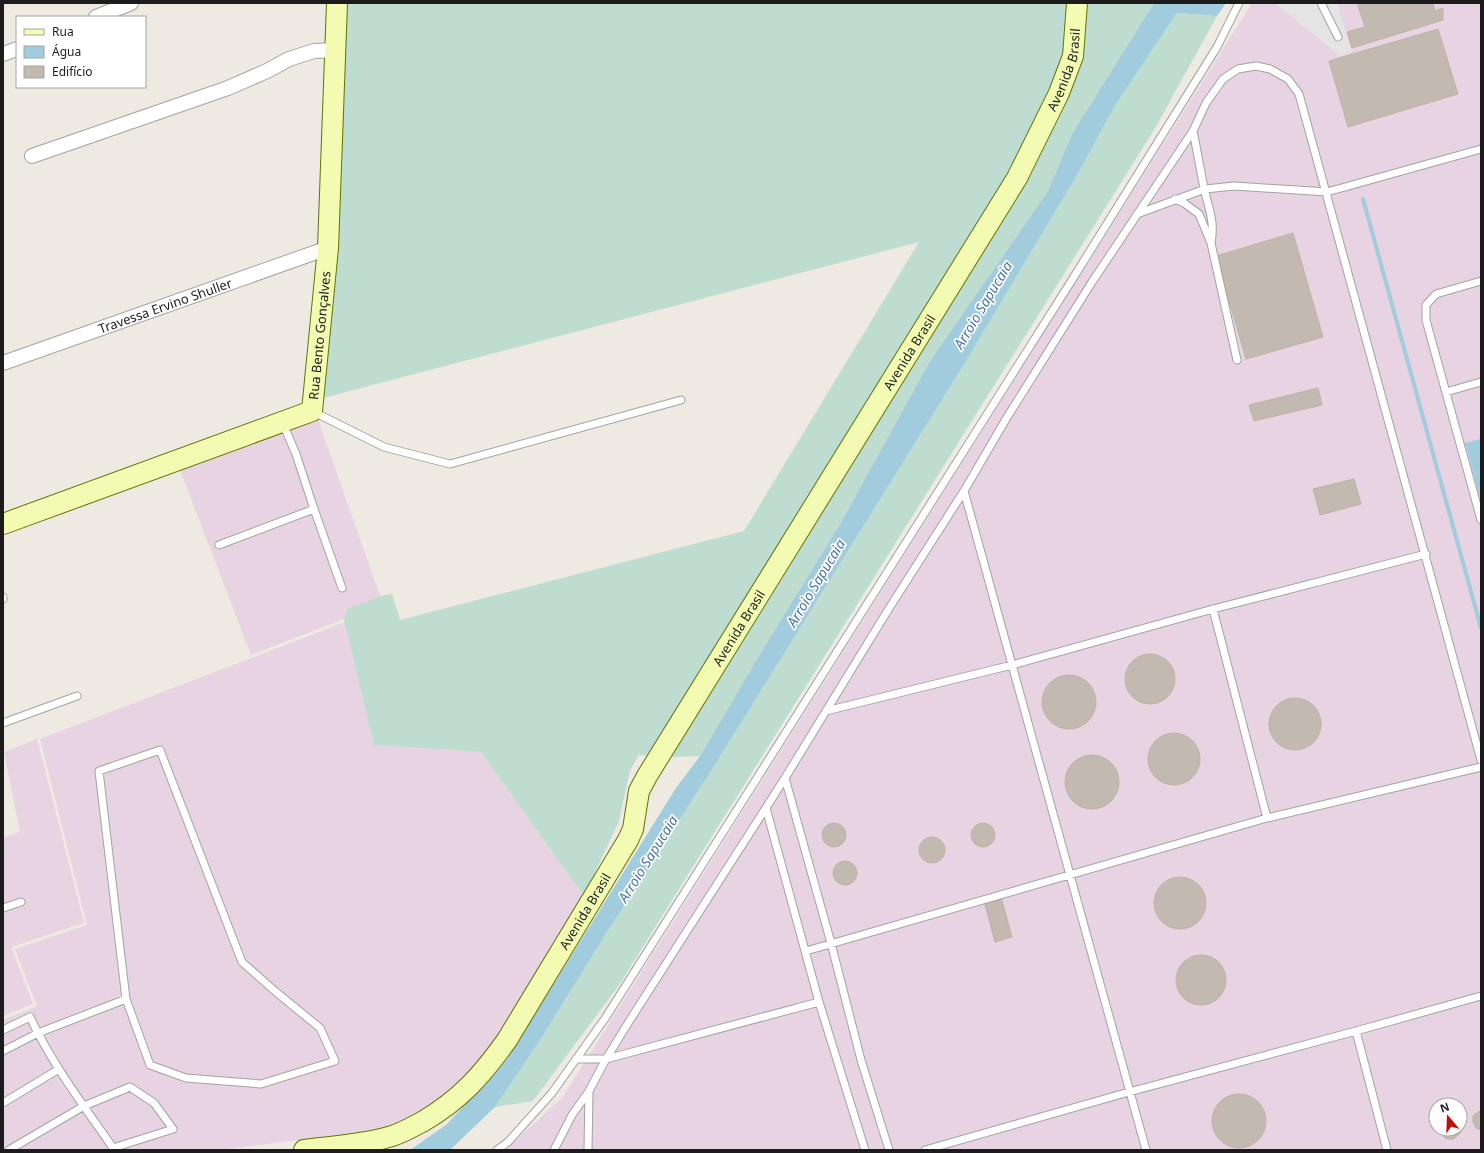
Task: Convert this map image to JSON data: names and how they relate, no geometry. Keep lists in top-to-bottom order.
{
  "streets": {
    "main road": ["Avenida Brasil", "Rua Bento Gonçalves"],
    "street": ["Travessa Ervino Shuller"]
  },
  "crossings": [
    ["Travessa Ervino Shuller", "Rua Bento Gonçalves"]
  ],
  "water": ["Arroio Sapucaia"],
  "legend": ["Rua", "Água", "Edifício"],
  "north": "top"
}
